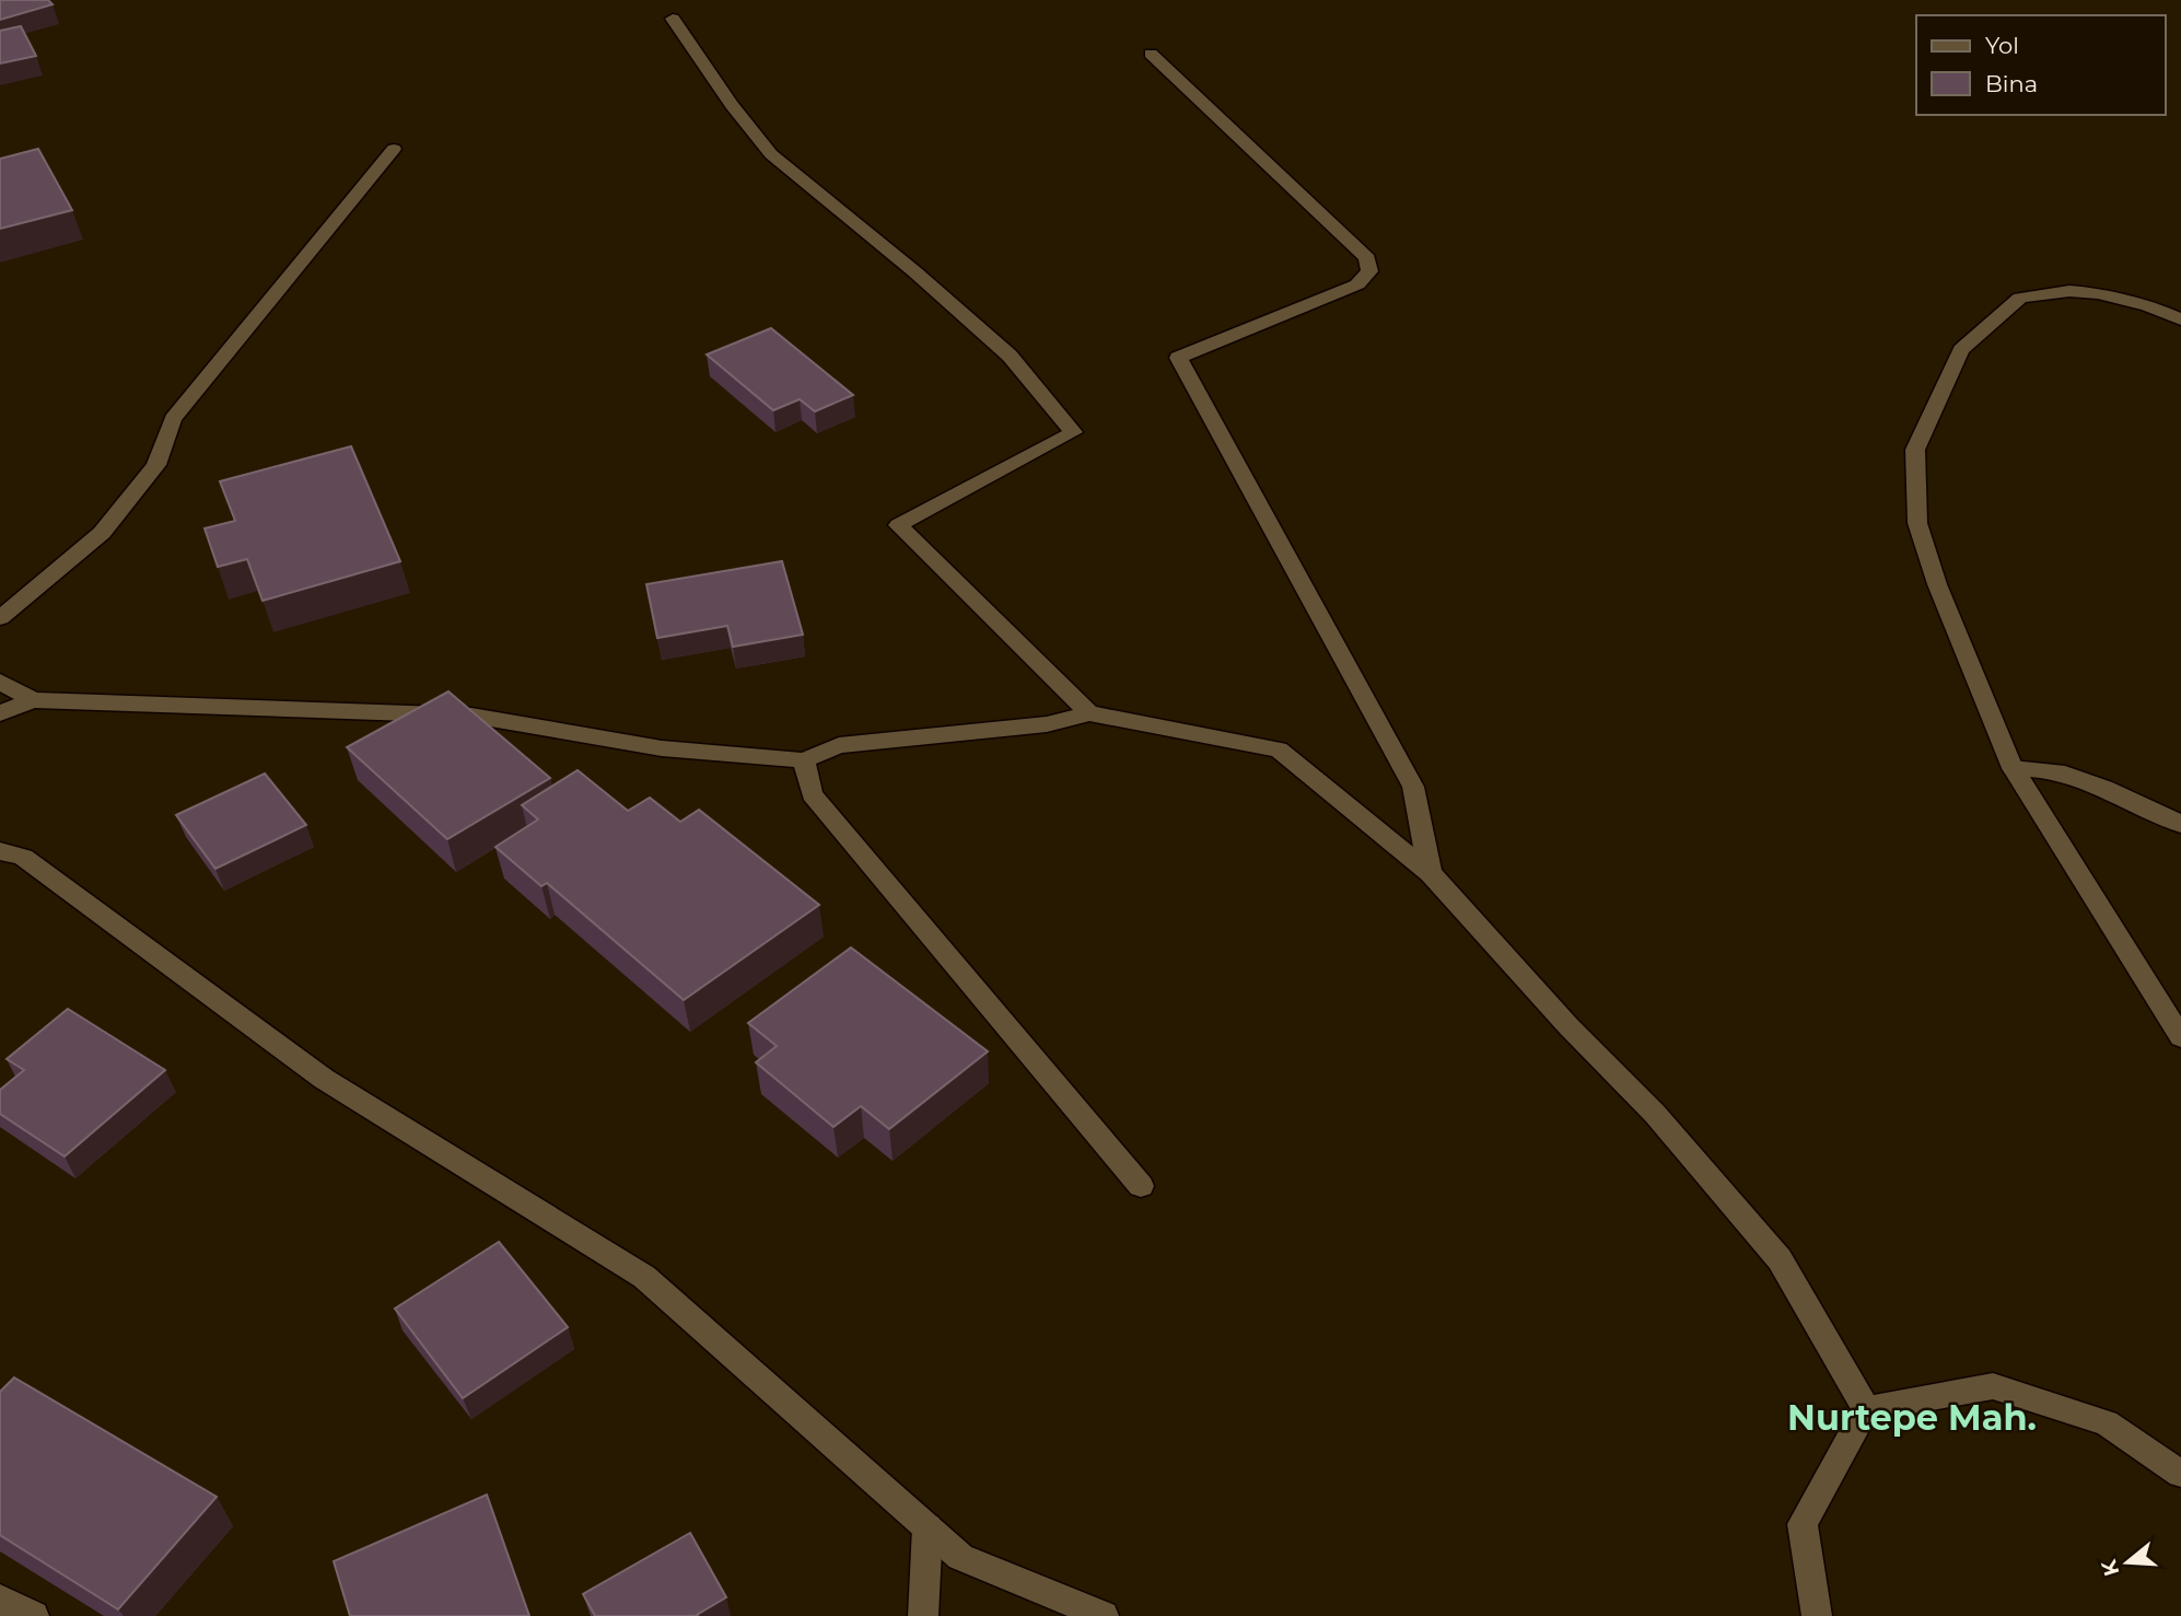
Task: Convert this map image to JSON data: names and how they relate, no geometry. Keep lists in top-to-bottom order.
{
  "districts": ["Nurtepe Mah."],
  "legend": ["Yol", "Bina"],
  "north": "left"
}
